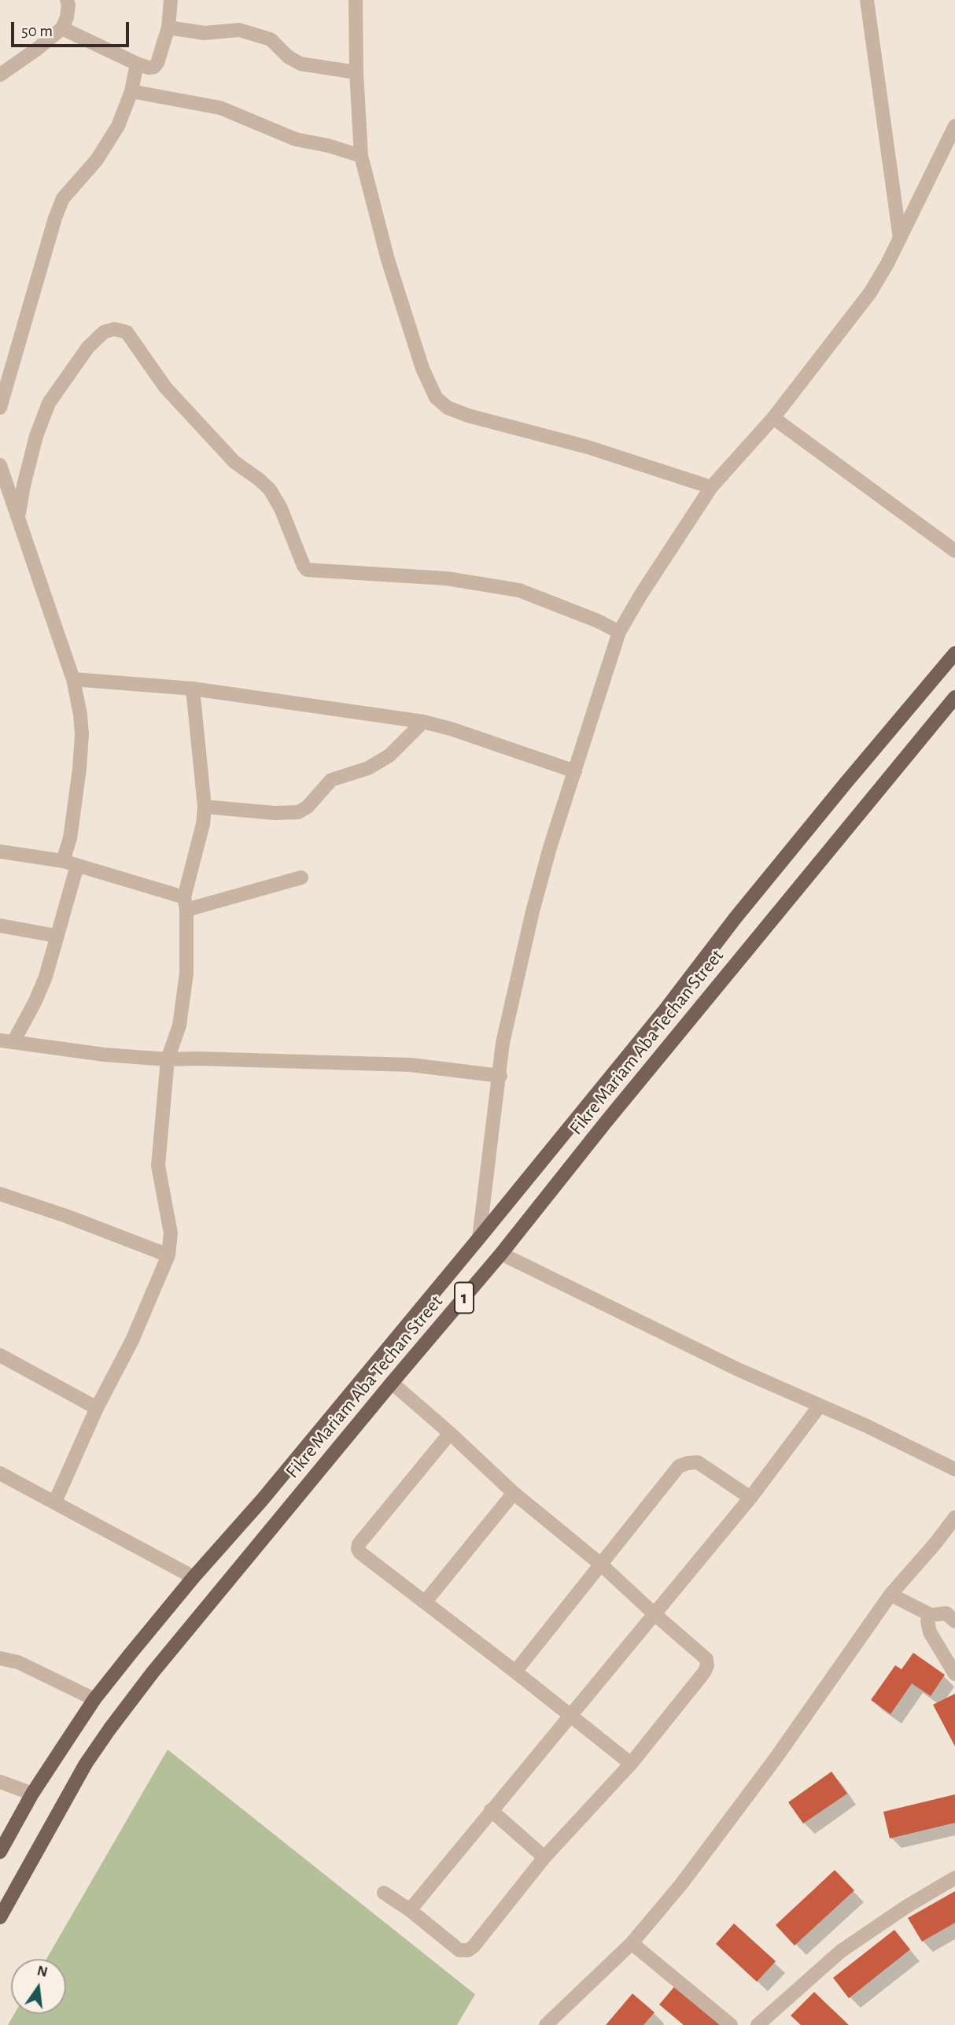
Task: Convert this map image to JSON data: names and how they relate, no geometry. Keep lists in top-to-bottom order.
{
  "streets": {
    "main road": ["Fikre Mariam Aba Techan Street", "1"]
  },
  "scale_bar": "50 m",
  "north": "top"
}
